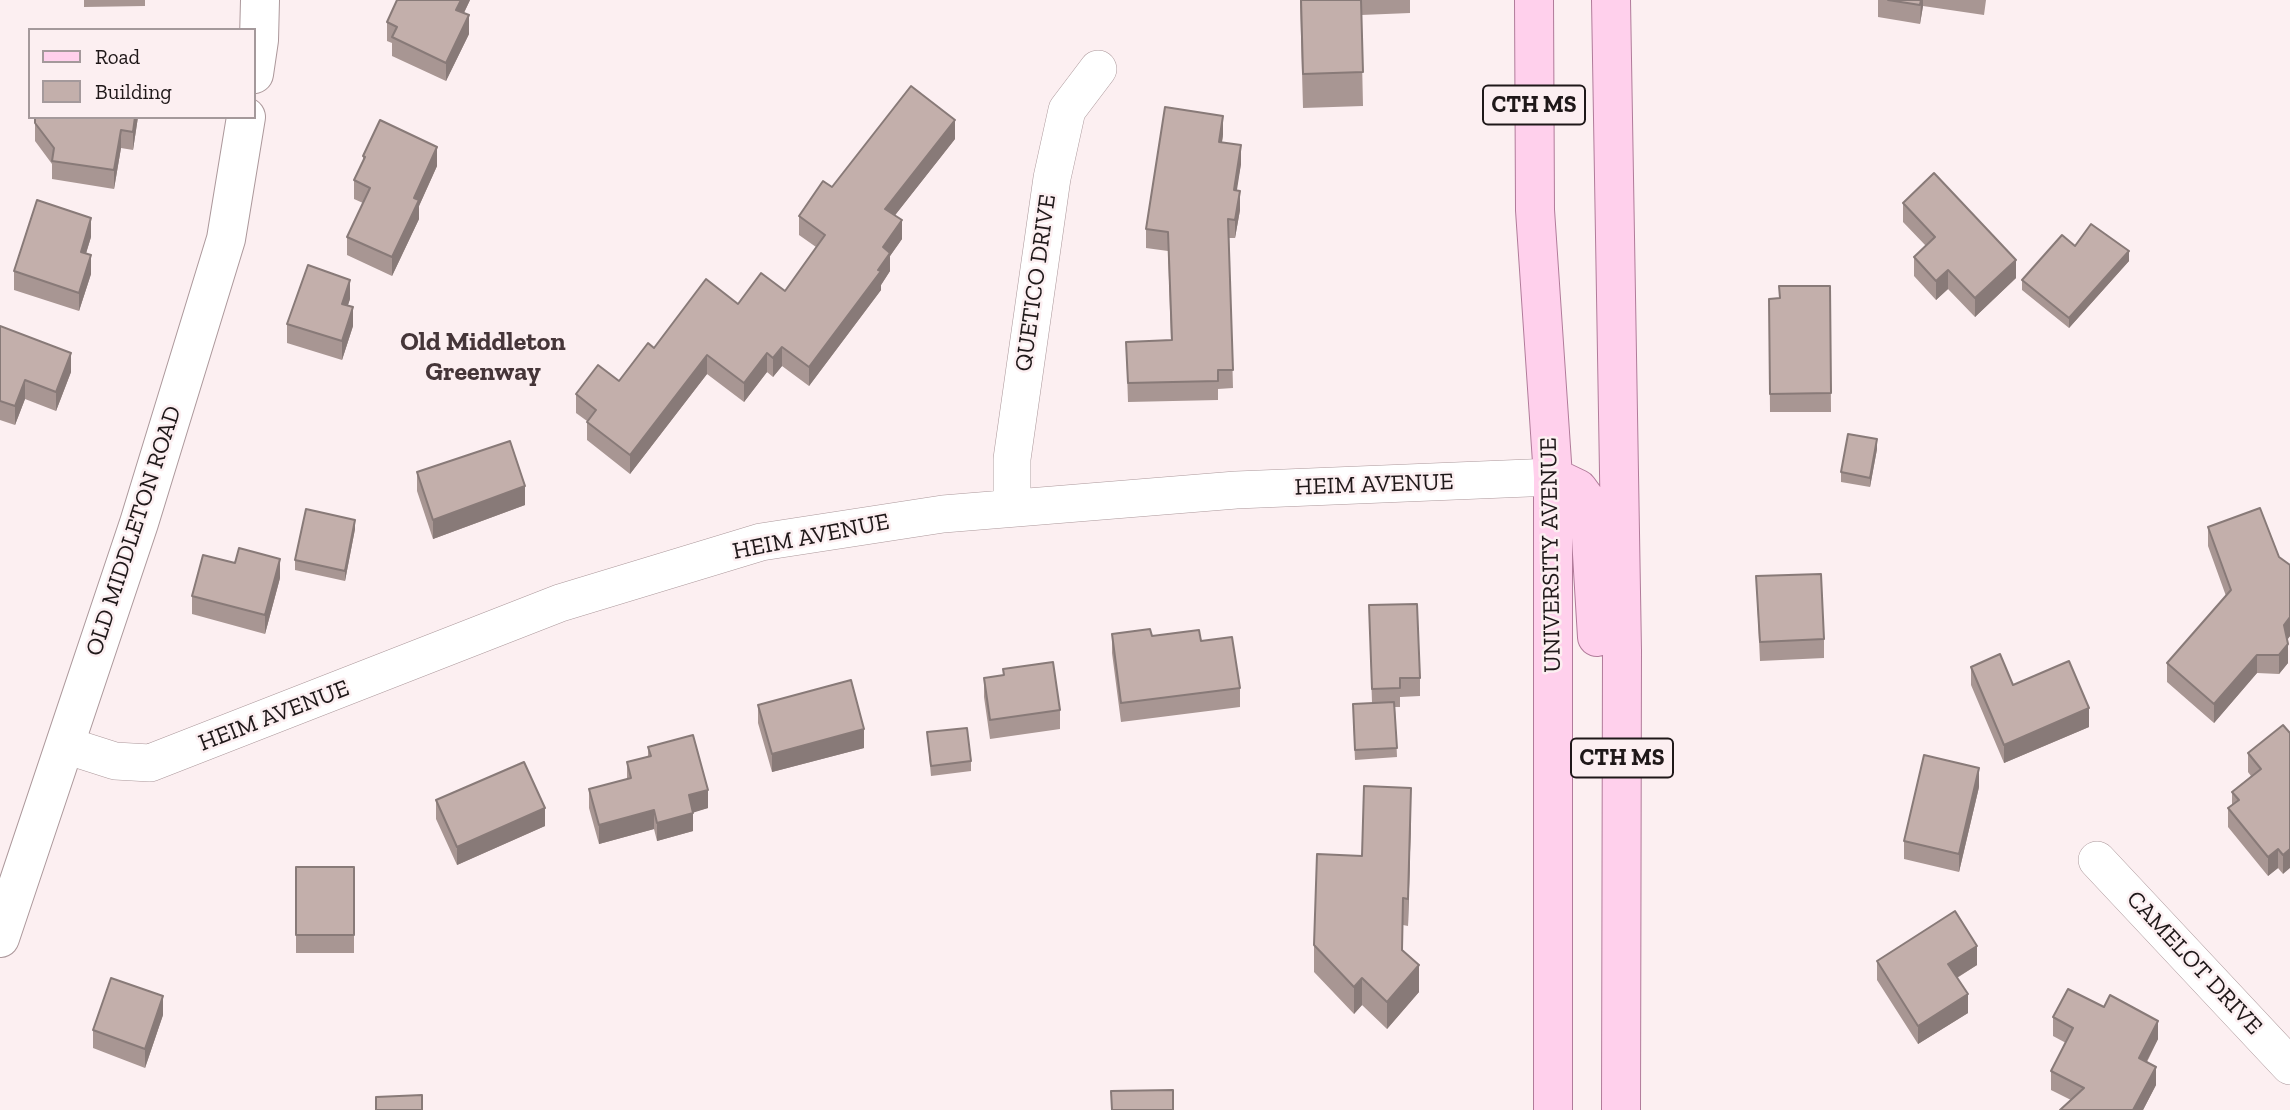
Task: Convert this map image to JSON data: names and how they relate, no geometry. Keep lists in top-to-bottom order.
{
  "streets": {
    "main road": ["CTH MS", "UNIVERSITY AVENUE"],
    "street": [
      "QUETICO DRIVE",
      "HEIM AVENUE",
      "OLD MIDDLETON ROAD",
      "CAMELOT DRIVE"
    ]
  },
  "crossings": [
    ["QUETICO DRIVE", "HEIM AVENUE"],
    ["HEIM AVENUE", "OLD MIDDLETON ROAD"],
    ["HEIM AVENUE", "UNIVERSITY AVENUE"]
  ],
  "districts": ["Old Middleton Greenway"],
  "legend": ["Road", "Building"]
}
